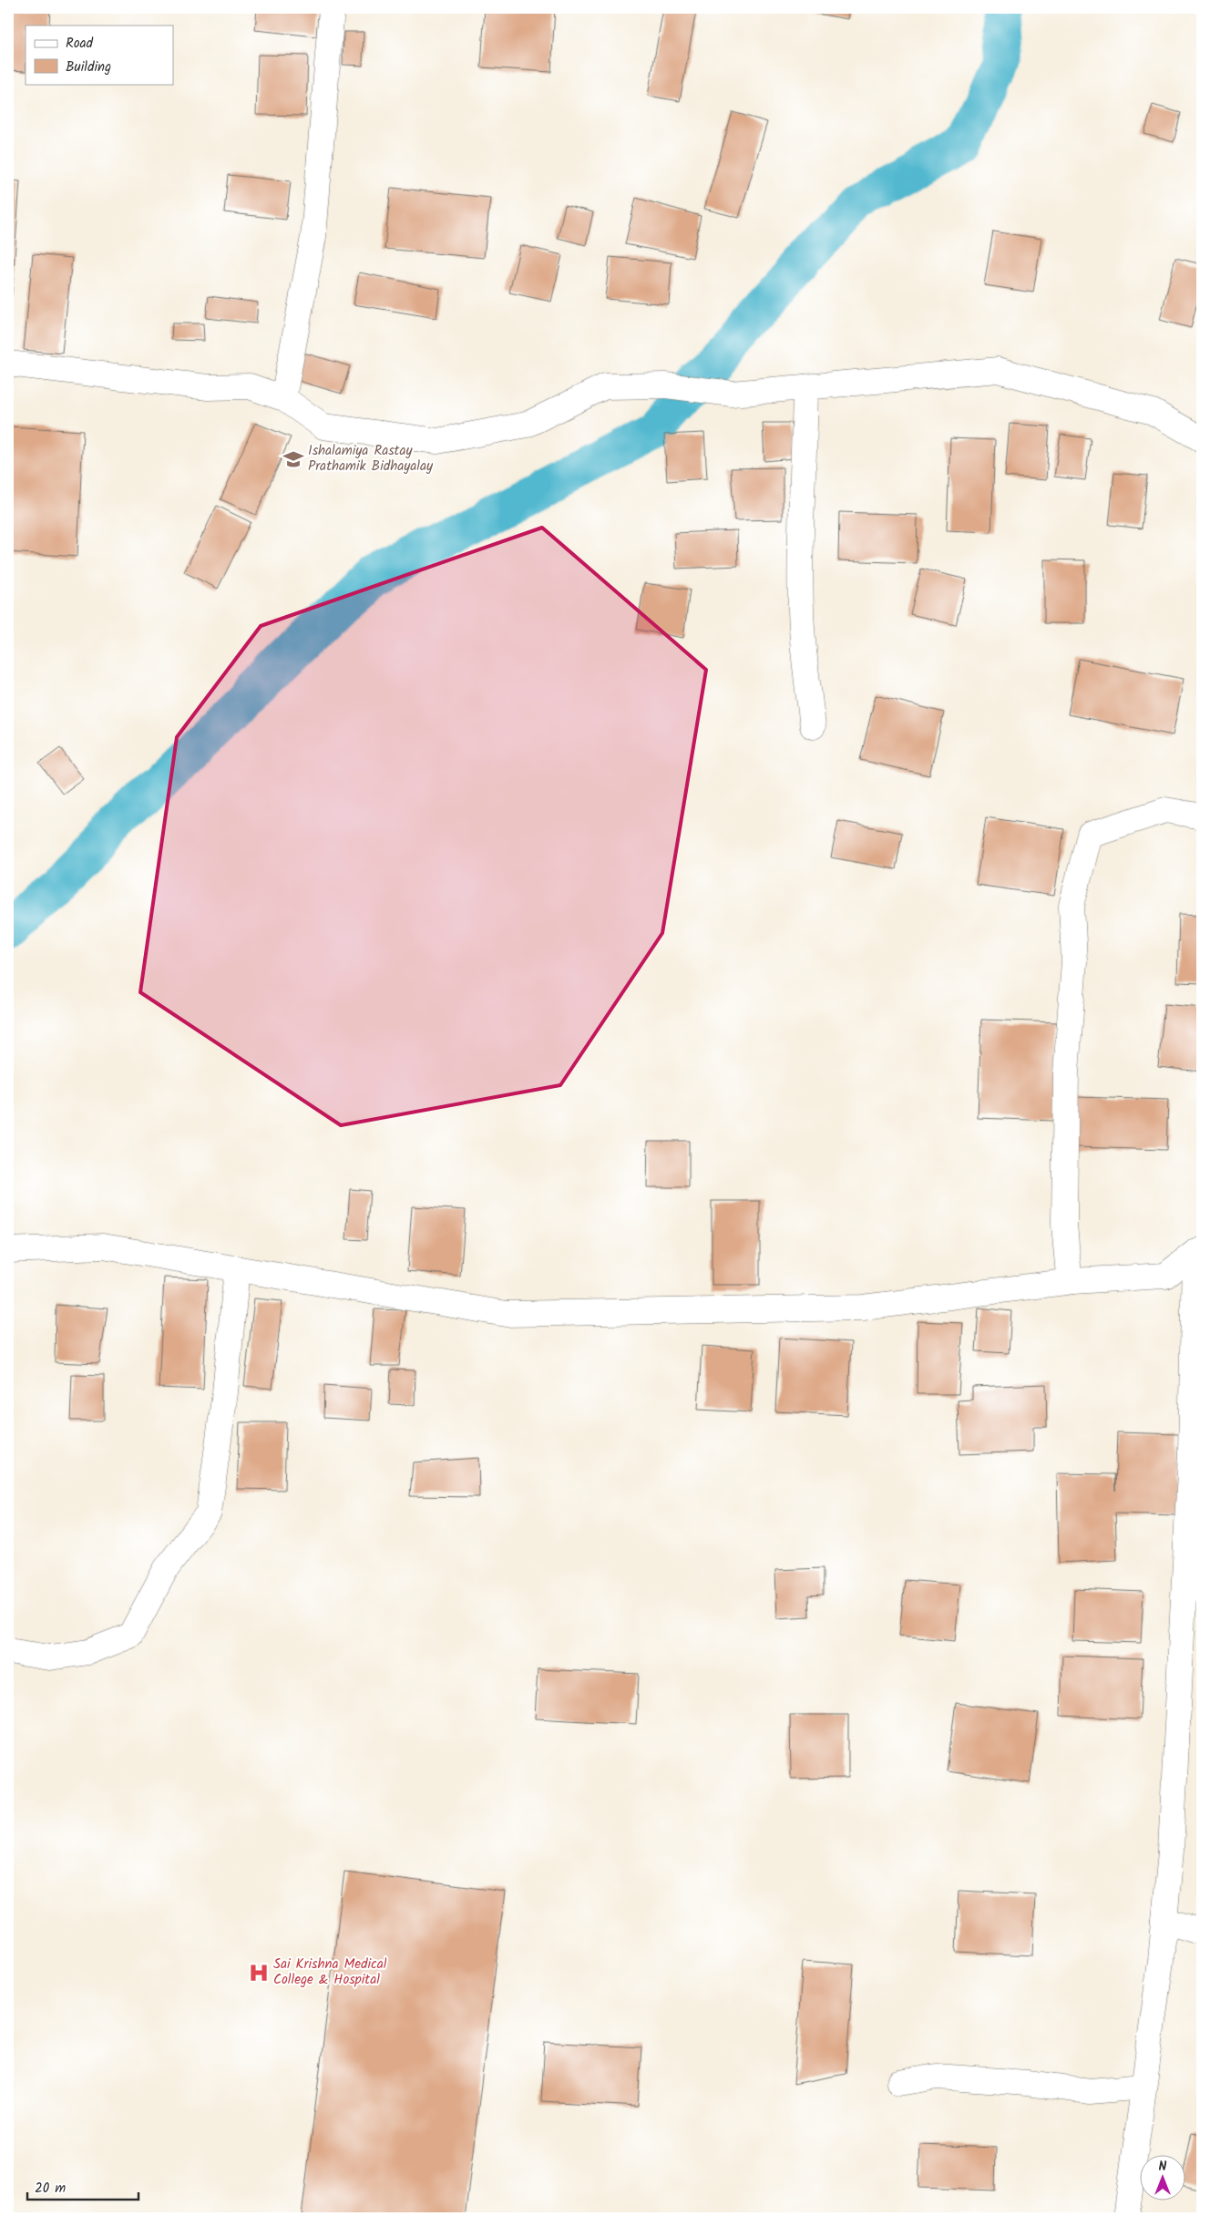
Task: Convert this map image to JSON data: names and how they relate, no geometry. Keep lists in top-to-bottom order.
{
  "places": {
    "school or university": ["Ishalamiya Rastay Prathamik Bidhayalay"],
    "hospital": ["Sai Krishna Medical College & Hospital"]
  },
  "legend": ["Road", "Building"],
  "scale_bar": "20 m",
  "north": "top"
}
